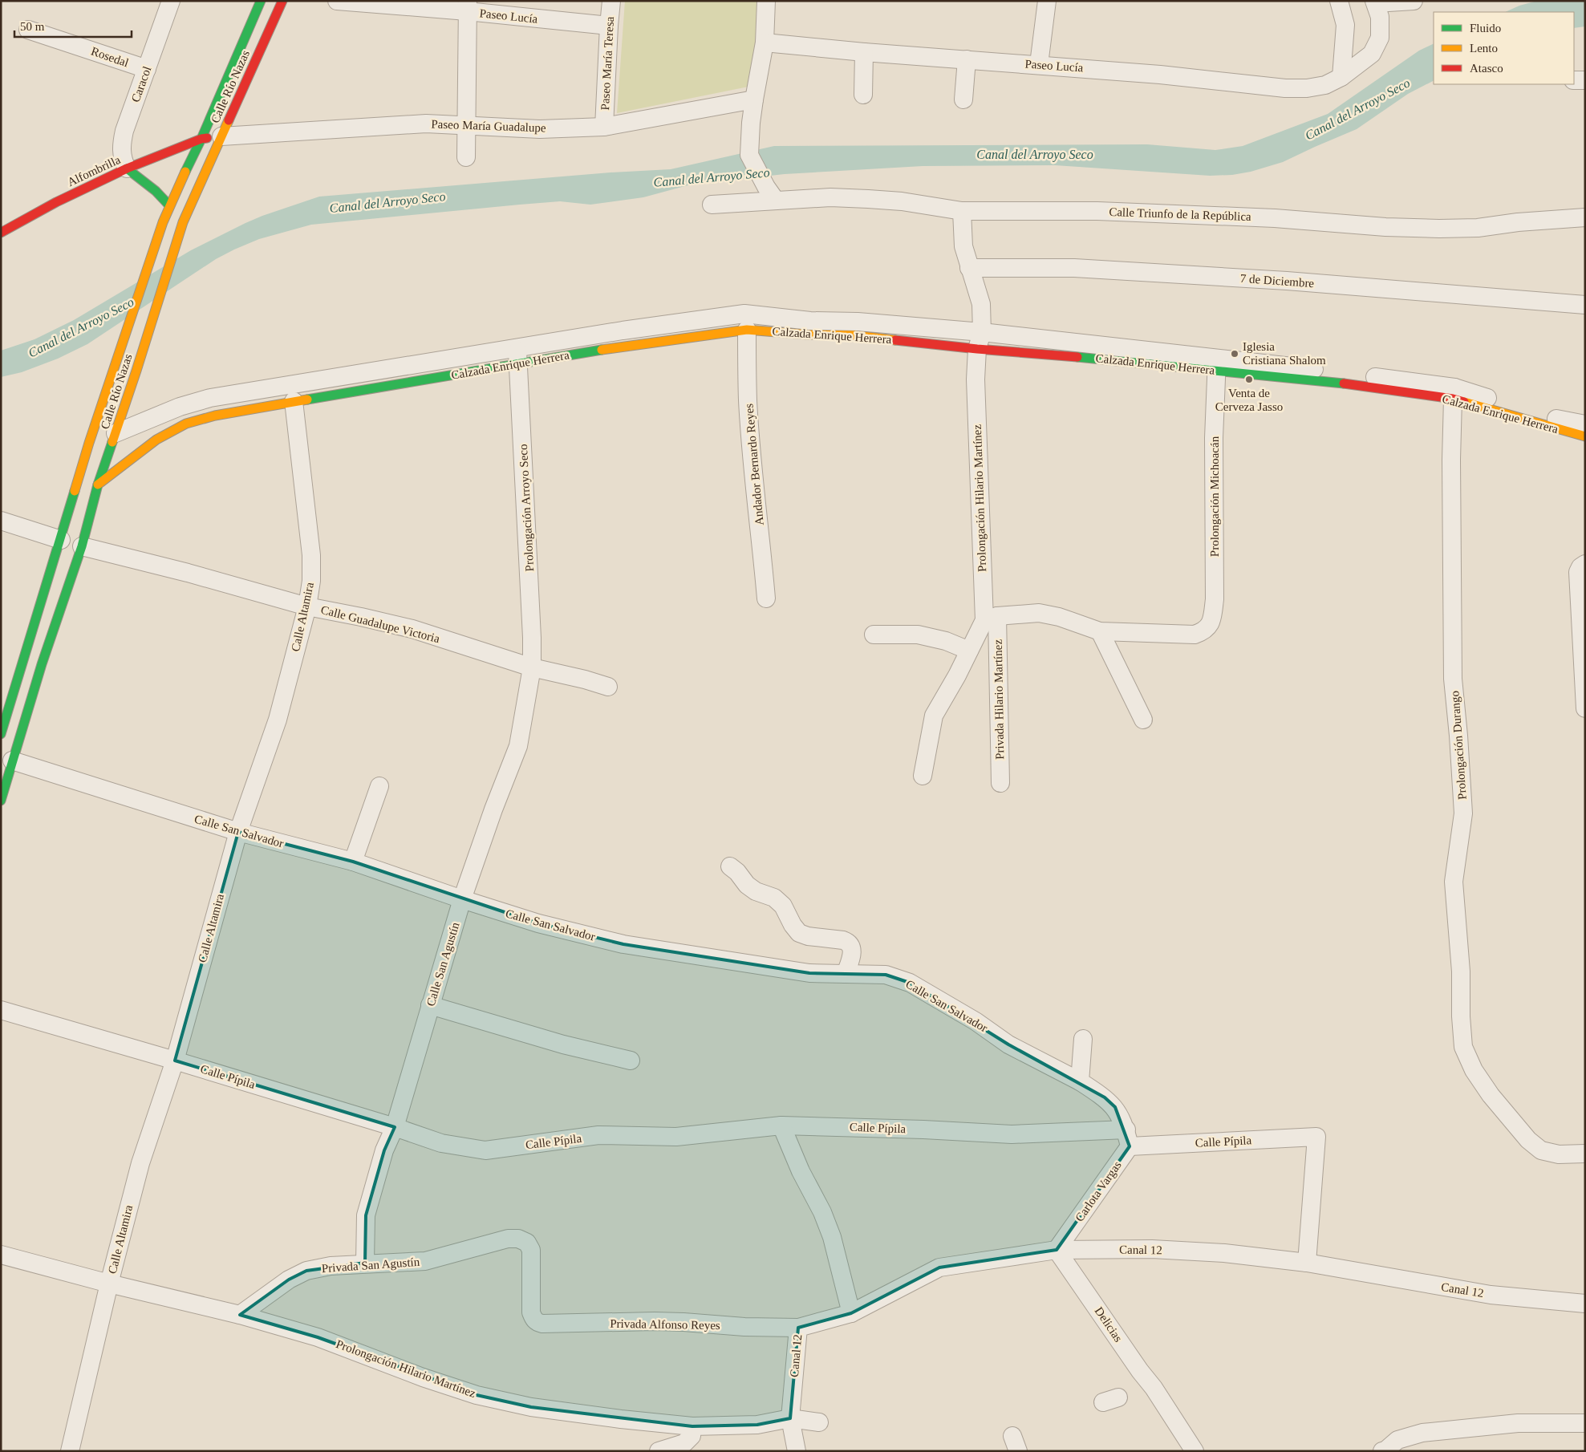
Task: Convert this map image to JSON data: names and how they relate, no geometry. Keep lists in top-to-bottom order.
{
  "streets": {
    "street": [
      "Paseo Lucía",
      "Rosedal",
      "Paseo María Teresa",
      "Caracol",
      "Calle Río Nazas",
      "Paseo María Guadalupe",
      "Alfombrilla",
      "Calle Triunfo de la República",
      "7 de Diciembre",
      "Calzada Enrique Herrera",
      "Andador Bernardo Reyes",
      "Prolongación Michoacán",
      "Prolongación Hilario Martínez",
      "Prolongación Arroyo Seco",
      "Calle Altamira",
      "Calle Guadalupe Victoria",
      "Privada Hilario Martínez",
      "Prolongación Durango",
      "Calle San Salvador",
      "Calle San Agustín",
      "Calle Pípila",
      "Carlota Vargas",
      "Canal 12",
      "Privada San Agustín",
      "Privada Alfonso Reyes",
      "Delicias"
    ]
  },
  "crossings": [
    ["Paseo Lucía", "Paseo María Teresa"],
    ["Rosedal", "Caracol"],
    ["Paseo María Teresa", "Paseo María Guadalupe"],
    ["Caracol", "Alfombrilla"],
    ["Calle Río Nazas", "Paseo María Guadalupe"],
    ["Calle Río Nazas", "Alfombrilla"],
    ["Calle Río Nazas", "Calzada Enrique Herrera"],
    ["Calle Río Nazas", "Calle Guadalupe Victoria"],
    ["Calle Río Nazas", "Calle San Salvador"],
    ["Paseo María Guadalupe", "Alfombrilla"],
    ["Calle Triunfo de la República", "Prolongación Hilario Martínez"],
    ["7 de Diciembre", "Prolongación Hilario Martínez"],
    ["Calzada Enrique Herrera", "Andador Bernardo Reyes"],
    ["Calzada Enrique Herrera", "Prolongación Michoacán"],
    ["Calzada Enrique Herrera", "Prolongación Hilario Martínez"],
    ["Calzada Enrique Herrera", "Prolongación Arroyo Seco"],
    ["Calzada Enrique Herrera", "Calle Altamira"],
    ["Calzada Enrique Herrera", "Prolongación Durango"],
    ["Prolongación Hilario Martínez", "Calle Altamira"],
    ["Prolongación Hilario Martínez", "Privada Hilario Martínez"],
    ["Prolongación Hilario Martínez", "Canal 12"],
    ["Prolongación Hilario Martínez", "Privada San Agustín"],
    ["Prolongación Arroyo Seco", "Calle Guadalupe Victoria"],
    ["Prolongación Arroyo Seco", "Calle San Agustín"],
    ["Calle Altamira", "Calle Guadalupe Victoria"],
    ["Calle Altamira", "Calle San Salvador"],
    ["Calle Altamira", "Calle Pípila"],
    ["Calle Guadalupe Victoria", "Calle San Agustín"],
    ["Calle San Salvador", "Calle San Agustín"],
    ["Calle San Agustín", "Calle Pípila"],
    ["Calle San Agustín", "Privada San Agustín"],
    ["Calle Pípila", "Carlota Vargas"],
    ["Calle Pípila", "Canal 12"],
    ["Carlota Vargas", "Canal 12"],
    ["Carlota Vargas", "Delicias"],
    ["Canal 12", "Privada Alfonso Reyes"],
    ["Canal 12", "Delicias"],
    ["Privada San Agustín", "Privada Alfonso Reyes"]
  ],
  "water": ["Canal del Arroyo Seco"],
  "places": ["Iglesia Cristiana Shalom", "Venta de Cerveza Jasso"],
  "legend": ["Fluido", "Lento", "Atasco"],
  "scale_bar": "50 m"
}
